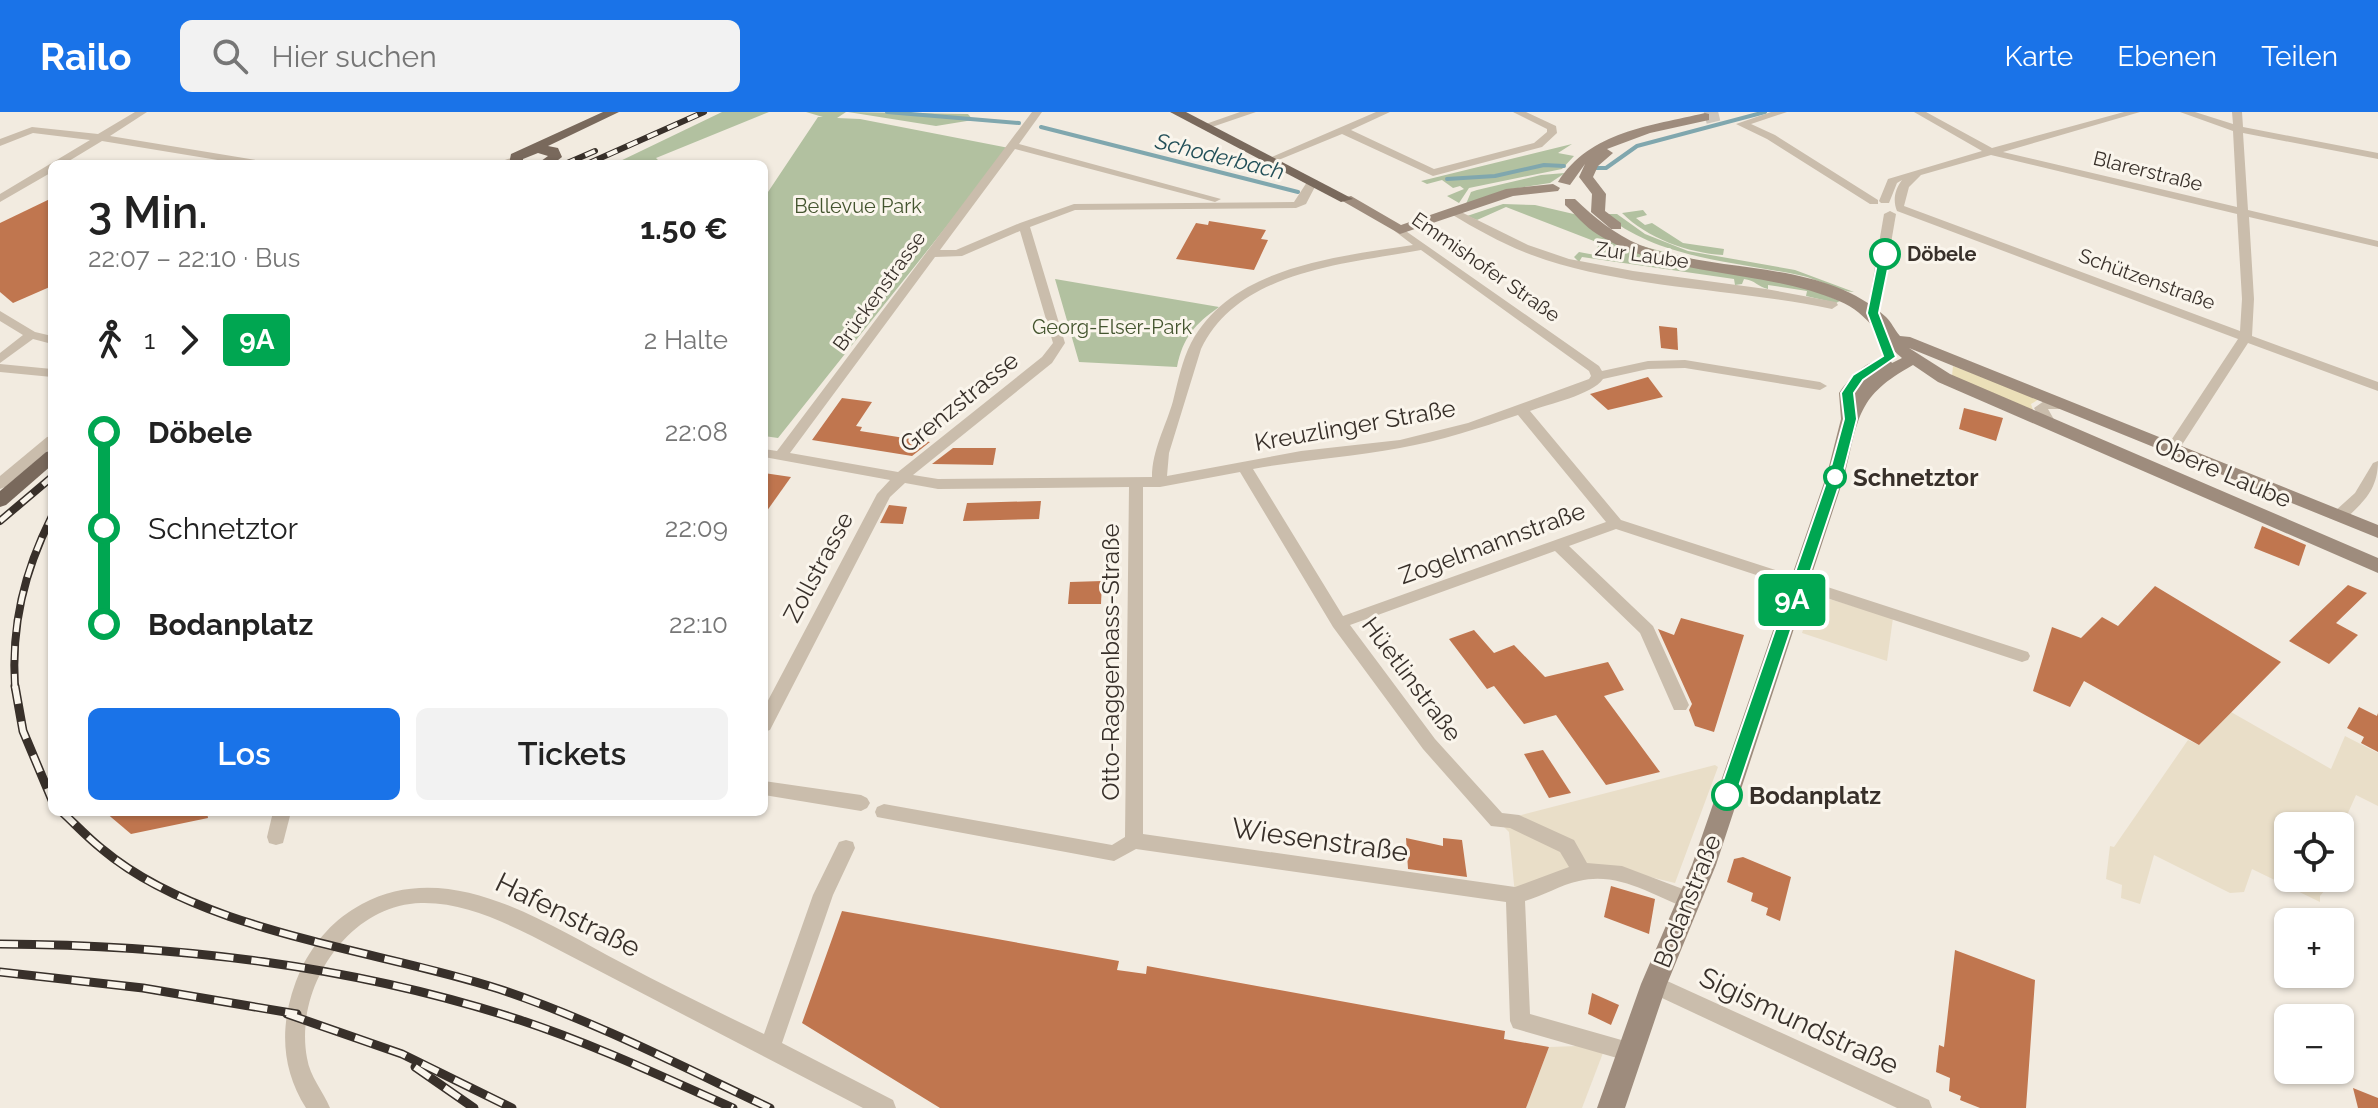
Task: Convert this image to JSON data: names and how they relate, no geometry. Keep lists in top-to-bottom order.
{
  "streets": {
    "main road": ["Emmishofer Straße", "Obere Laube", "Bodanstraße"],
    "street": [
      "Blarerstraße",
      "Zur Laube",
      "Schützenstraße",
      "Brückenstrasse",
      "Grenzstrasse",
      "Kreuzlinger Straße",
      "Zogelmannstraße",
      "Zollstrasse",
      "Otto-Raggenbass-Straße",
      "Hüetlinstraße",
      "Wiesenstraße",
      "Hafenstraße",
      "Sigismundstraße"
    ]
  },
  "crossings": [
    ["Emmishofer Straße", "Kreuzlinger Straße"],
    ["Brückenstrasse", "Kreuzlinger Straße"],
    ["Grenzstrasse", "Kreuzlinger Straße"],
    ["Grenzstrasse", "Zollstrasse"],
    ["Kreuzlinger Straße", "Zollstrasse"],
    ["Kreuzlinger Straße", "Otto-Raggenbass-Straße"],
    ["Kreuzlinger Straße", "Hüetlinstraße"],
    ["Obere Laube", "Bodanstraße"],
    ["Zogelmannstraße", "Hüetlinstraße"],
    ["Otto-Raggenbass-Straße", "Wiesenstraße"],
    ["Bodanstraße", "Sigismundstraße"]
  ],
  "water": ["Schoderbach"],
  "parks": ["Bellevue Park", "Georg-Elser-Park"],
  "places": ["Döbele", "Schnetztor", "Bodanplatz"],
  "lines": ["bus line 9A"],
  "page": {
    "header": "Railo",
    "search": "Hier suchen",
    "nav": ["Karte", "Ebenen", "Teilen"],
    "on_map": "9A",
    "heading": ["3 Min.", "22:07 – 22:10 · Bus", "1.50 €"],
    "legs": ["1", "9A", "2 Halte"],
    "list": [
      {
        "name": "Döbele",
        "value": "22:08"
      },
      {
        "name": "Schnetztor",
        "value": "22:09"
      },
      {
        "name": "Bodanplatz",
        "value": "22:10"
      }
    ],
    "buttons": ["Los", "Tickets"],
    "map_buttons": ["+", "−"]
  }
}
